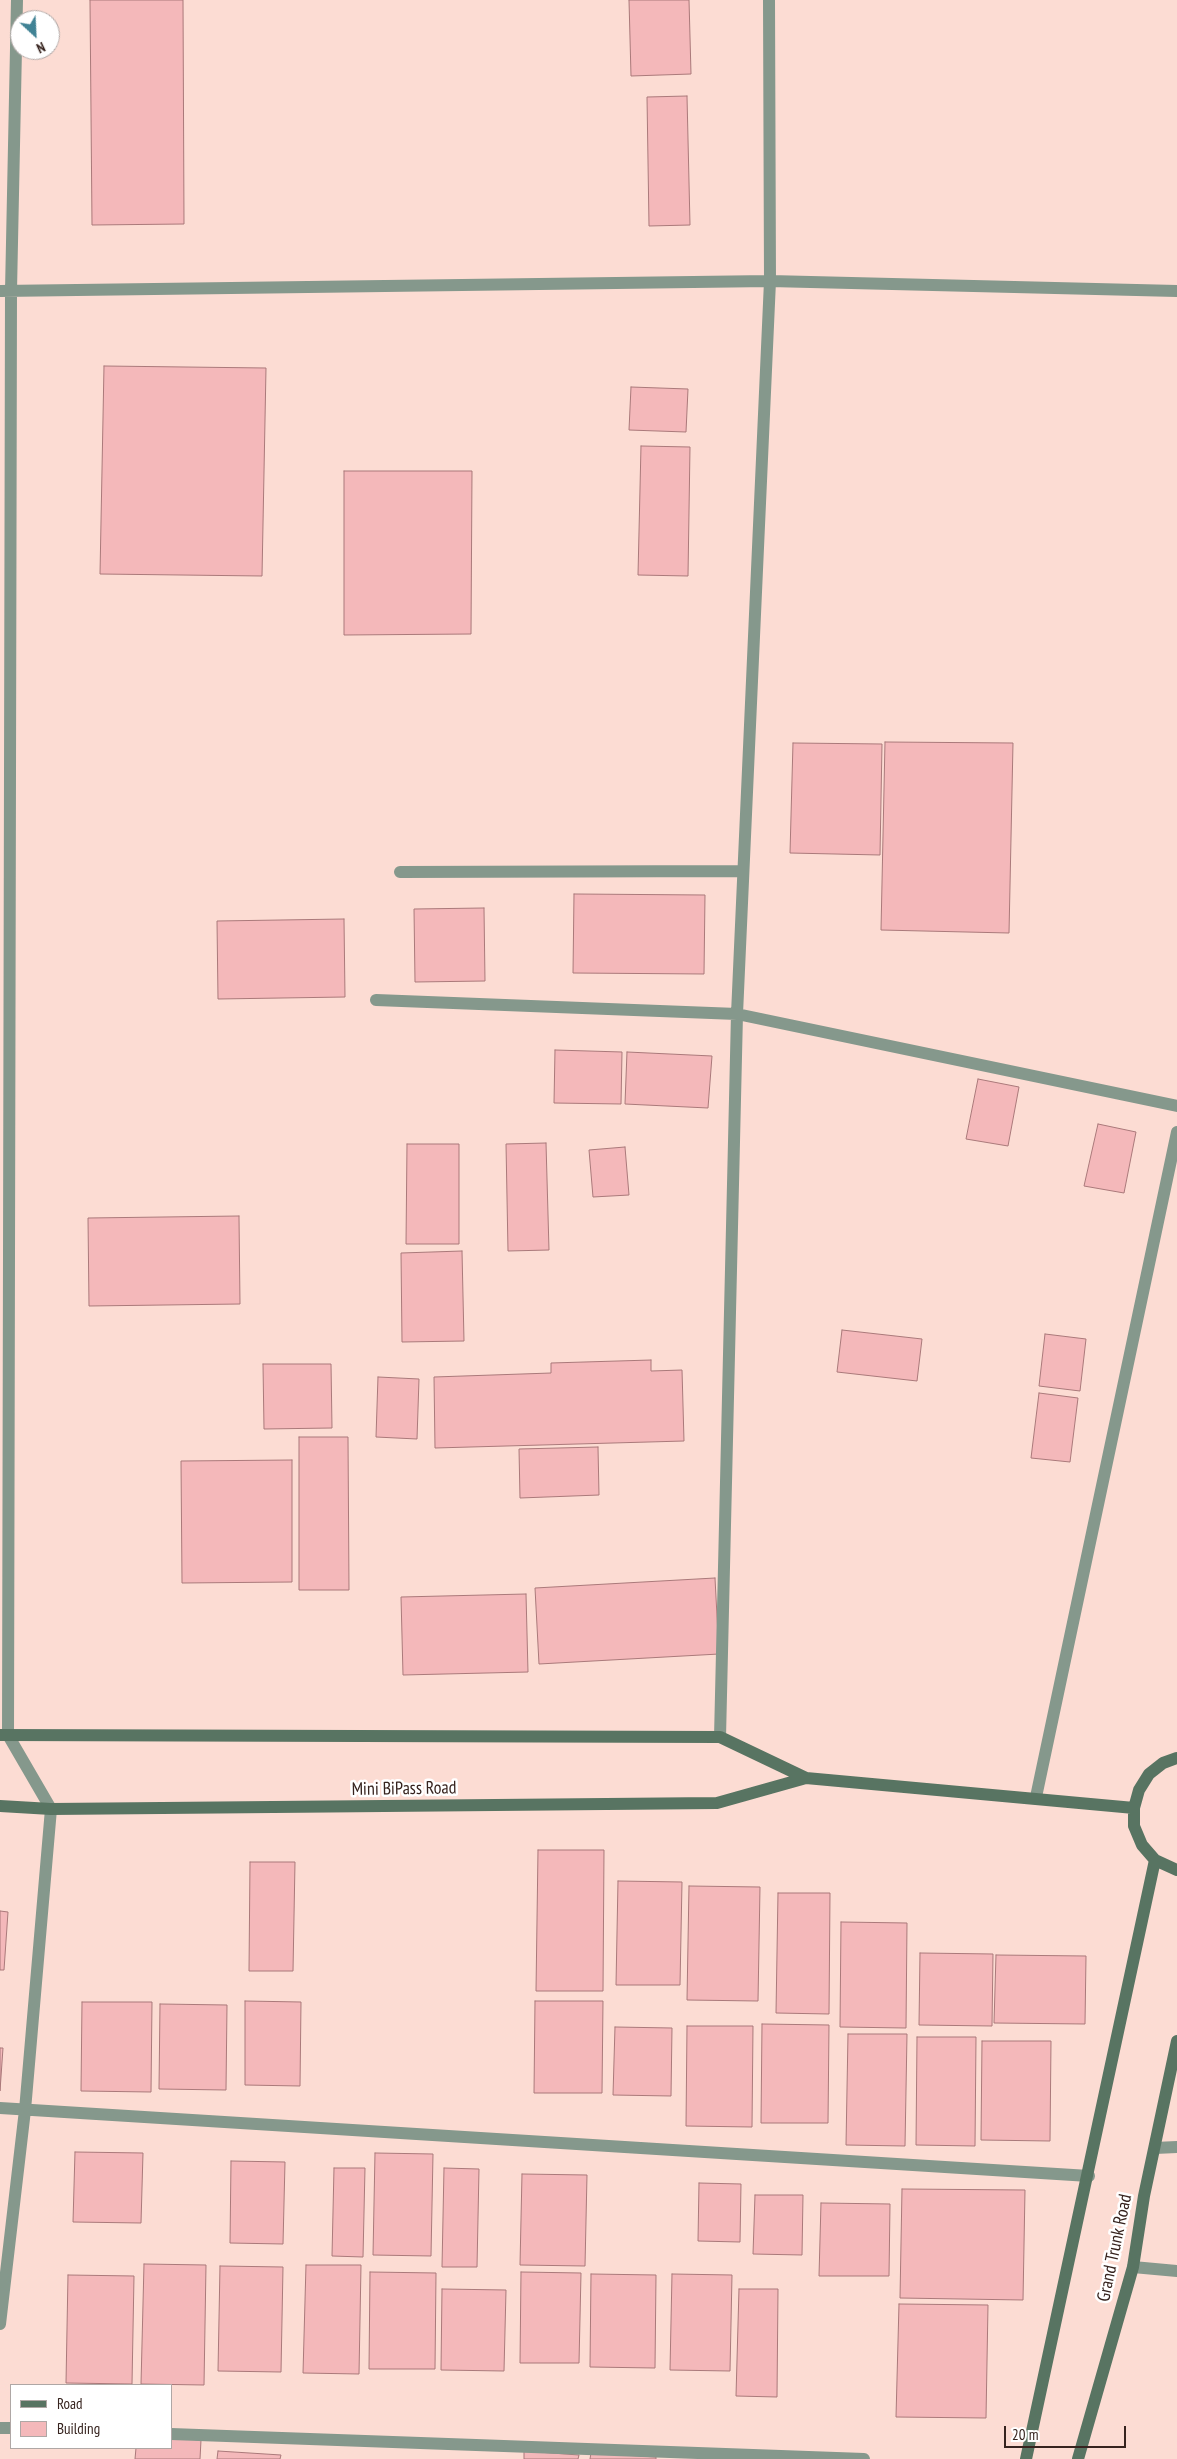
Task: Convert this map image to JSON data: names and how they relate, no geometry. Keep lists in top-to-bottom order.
{
  "streets": {
    "street": ["Mini BiPass Road", "Grand Trunk Road"]
  },
  "legend": ["Road", "Building"],
  "scale_bar": "20 m",
  "north": "bottom right"
}
